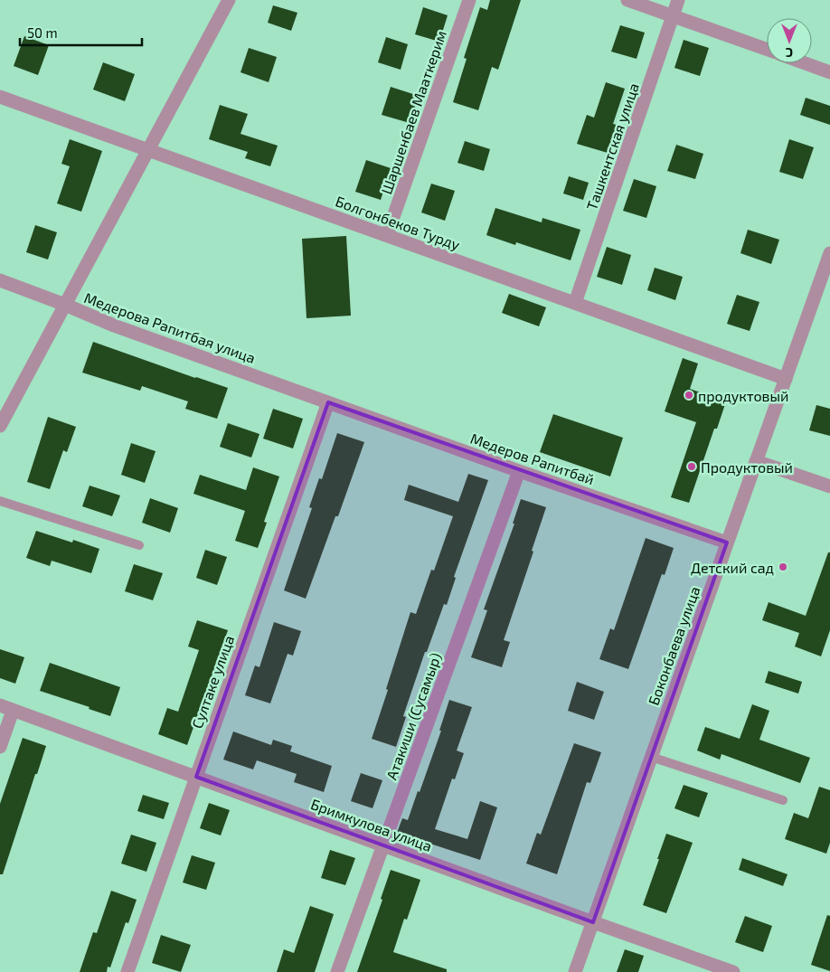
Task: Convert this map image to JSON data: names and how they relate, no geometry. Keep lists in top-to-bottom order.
{
  "streets": {
    "street": [
      "Шаршенбаев Мааткерим",
      "Ташкентская улица",
      "Болгонбеков Турду",
      "Медерова Рапитбая улица",
      "Медеров Рапитбай",
      "Боконбаева улица",
      "Султаке улица",
      "Атакиши (Сусамыр)",
      "Бримкулова улица"
    ]
  },
  "crossings": [
    ["Шаршенбаев Мааткерим", "Болгонбеков Турду"],
    ["Ташкентская улица", "Болгонбеков Турду"],
    ["Болгонбеков Турду", "Боконбаева улица"],
    ["Медерова Рапитбая улица", "Медеров Рапитбай"],
    ["Медерова Рапитбая улица", "Султаке улица"],
    ["Медеров Рапитбай", "Боконбаева улица"],
    ["Медеров Рапитбай", "Султаке улица"],
    ["Медеров Рапитбай", "Атакиши (Сусамыр)"],
    ["Боконбаева улица", "Бримкулова улица"],
    ["Султаке улица", "Бримкулова улица"],
    ["Атакиши (Сусамыр)", "Бримкулова улица"]
  ],
  "places": ["продуктовый", "Продуктовый", "Детский сад"],
  "scale_bar": "50 m",
  "north": "bottom"
}
